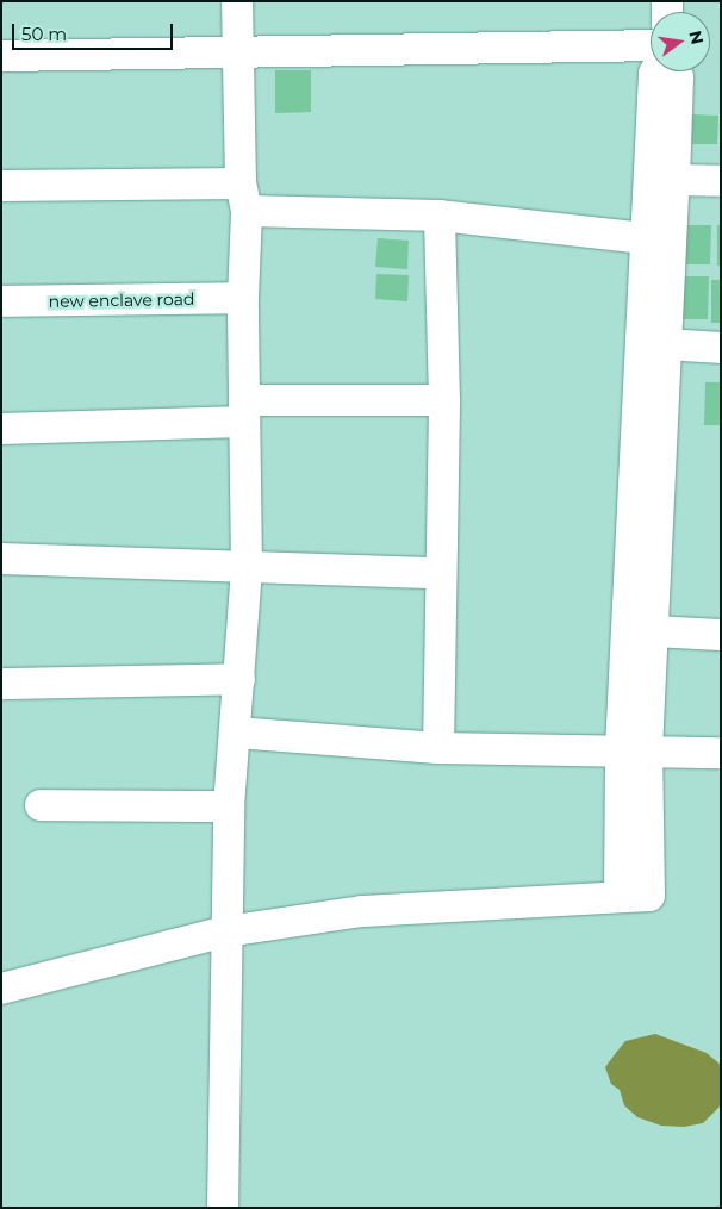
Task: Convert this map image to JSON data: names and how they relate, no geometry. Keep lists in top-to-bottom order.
{
  "streets": {
    "street": ["new enclave road"]
  },
  "scale_bar": "50 m",
  "north": "right"
}
